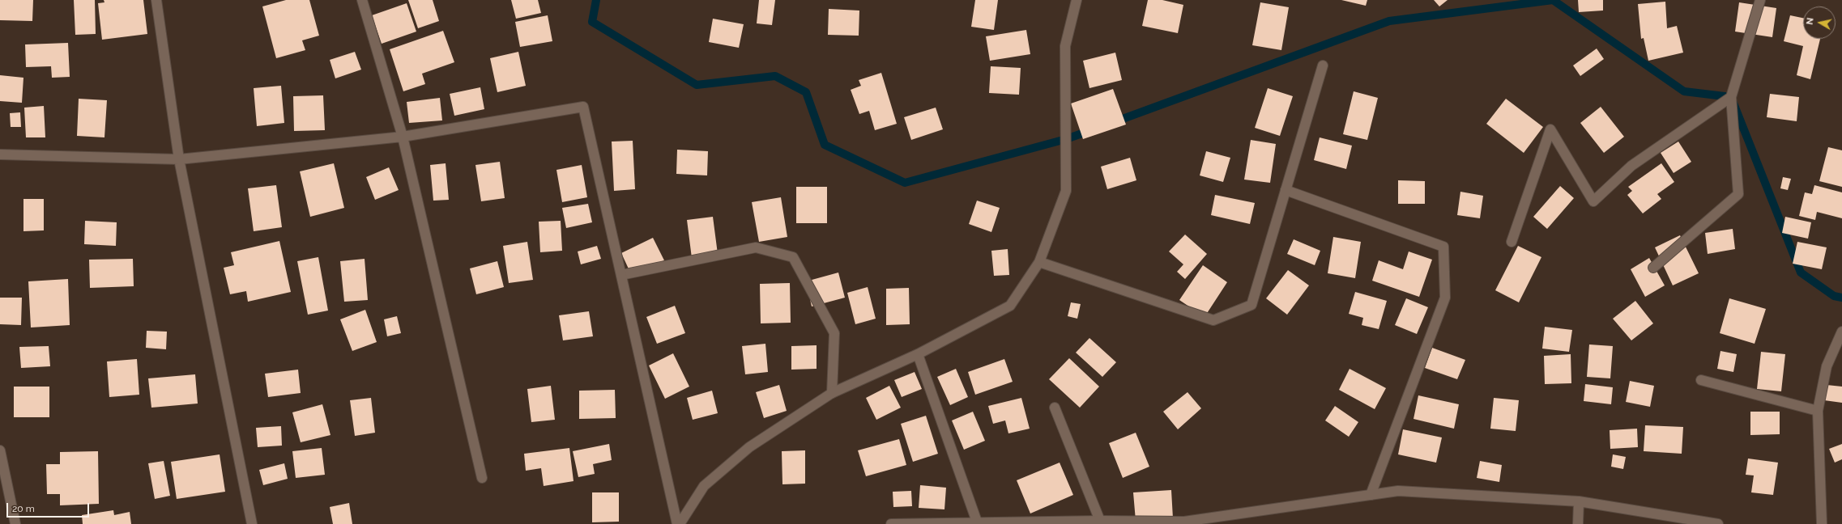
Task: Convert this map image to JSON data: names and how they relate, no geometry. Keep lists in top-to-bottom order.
{
  "scale_bar": "20 m",
  "north": "left"
}
